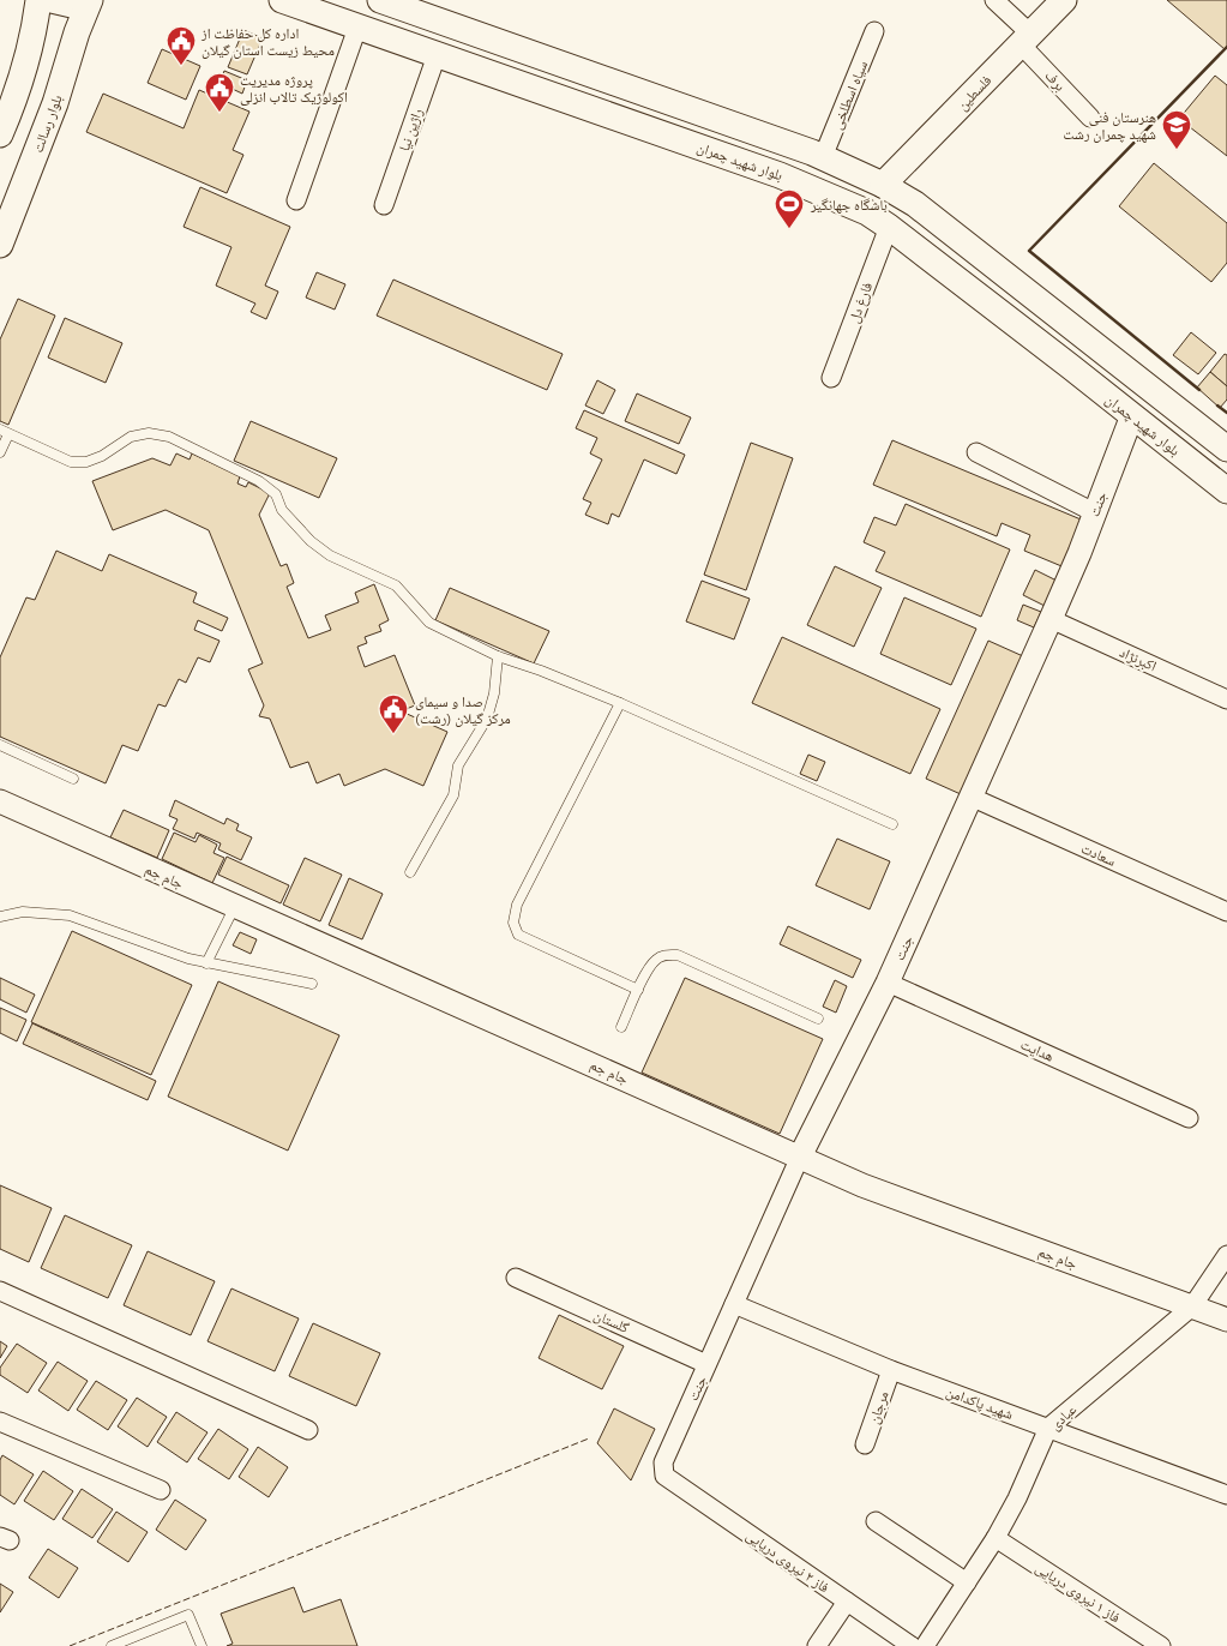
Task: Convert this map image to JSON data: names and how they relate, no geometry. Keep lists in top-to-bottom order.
{
  "streets": {
    "main road": ["فلسطین", "بلوار رسالت", "بلوار شهید چمران"],
    "street": [
      "برف",
      "سیاه اسطلخی",
      "راژین نیا",
      "فارغ دل",
      "جنت",
      "اکبرنژاد",
      "سعادت",
      "جام جم",
      "هدایت",
      "گلستان",
      "شهید پاکدامن",
      "مرجان",
      "عبادی",
      "فاز ۲ نیروی دریایی",
      "فاز ۱ نیروی دریایی"
    ]
  },
  "crossings": [
    ["برف", "فلسطین"],
    ["راژین نیا", "بلوار شهید چمران"],
    ["بلوار شهید چمران", "فارغ دل"],
    ["بلوار شهید چمران", "جنت"],
    ["جنت", "اکبرنژاد"],
    ["جنت", "سعادت"],
    ["جنت", "جام جم"],
    ["جنت", "هدایت"],
    ["جنت", "گلستان"],
    ["جنت", "شهید پاکدامن"],
    ["جنت", "فاز ۲ نیروی دریایی"],
    ["جام جم", "عبادی"],
    ["شهید پاکدامن", "مرجان"],
    ["شهید پاکدامن", "عبادی"],
    ["عبادی", "فاز ۱ نیروی دریایی"]
  ],
  "places": {
    "public building": ["اداره کل حفاظت از محیط زیست استان گیلان", "پروژه مدیریت اکولوژیک تالاب انزلی", "صدا و سیمای مرکز گیلان (رشت)"],
    "school or university": ["هنرستان فنی شهید چمران رشت"],
    "sports": ["باشگاه جهانگیر"]
  }
}
